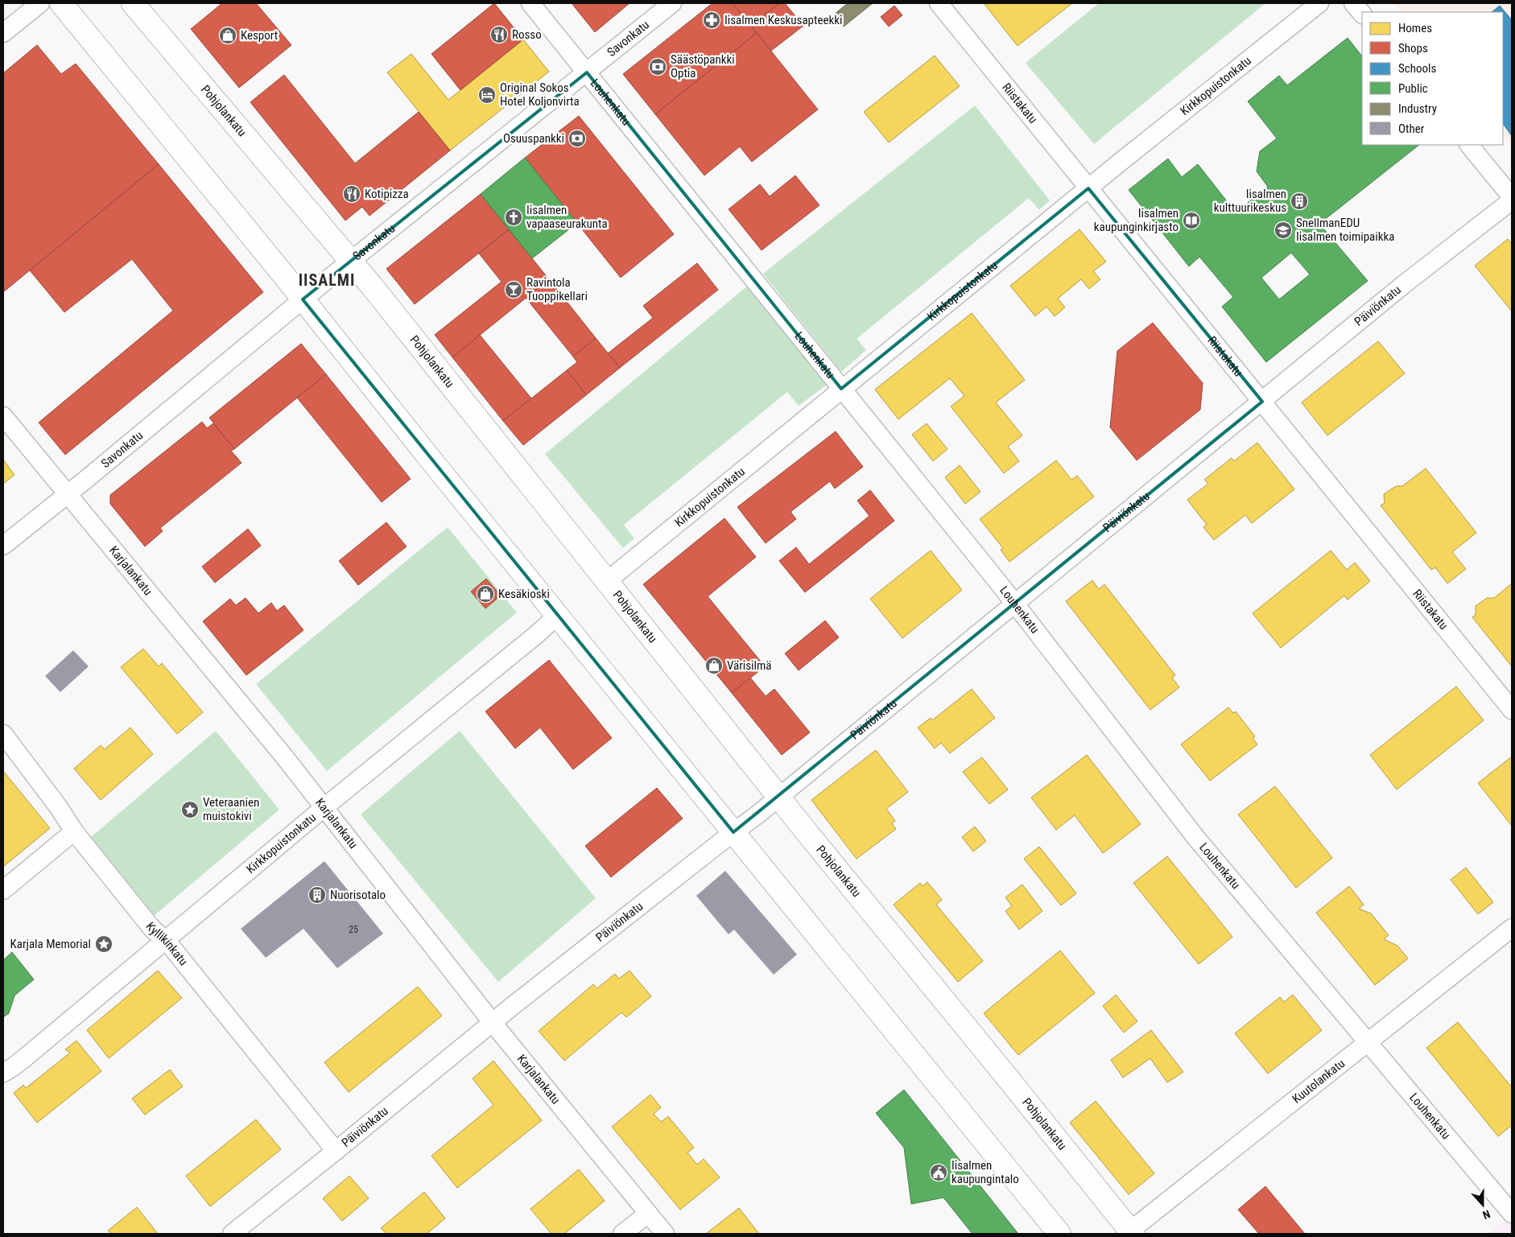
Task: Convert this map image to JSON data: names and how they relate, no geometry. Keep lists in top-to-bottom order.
{
  "streets": {
    "main road": ["Pohjolankatu"],
    "street": [
      "Savonkatu",
      "Kirkkopuistonkatu",
      "Louhenkatu",
      "Riistakatu",
      "Päiviönkatu",
      "Karjalankatu",
      "Kyllikinkatu",
      "Kuutolankatu"
    ]
  },
  "crossings": [
    ["Savonkatu", "Louhenkatu"],
    ["Savonkatu", "Pohjolankatu"],
    ["Savonkatu", "Karjalankatu"],
    ["Kirkkopuistonkatu", "Louhenkatu"],
    ["Kirkkopuistonkatu", "Riistakatu"],
    ["Kirkkopuistonkatu", "Pohjolankatu"],
    ["Kirkkopuistonkatu", "Karjalankatu"],
    ["Kirkkopuistonkatu", "Kyllikinkatu"],
    ["Louhenkatu", "Päiviönkatu"],
    ["Louhenkatu", "Kuutolankatu"],
    ["Riistakatu", "Päiviönkatu"],
    ["Pohjolankatu", "Päiviönkatu"],
    ["Pohjolankatu", "Kuutolankatu"],
    ["Päiviönkatu", "Karjalankatu"],
    ["Päiviönkatu", "Kyllikinkatu"]
  ],
  "districts": ["IISALMI"],
  "places": {
    "pharmacy": ["Iisalmen Keskusapteekki"],
    "restaurant": ["Rosso", "Kotipizza"],
    "shop": ["Kesport", "Kesäkioski", "Värisilmä"],
    "bank": ["Säästöpankki Optia", "Osuuspankki"],
    "hotel": ["Original Sokos Hotel Koljonvirta"],
    "building": ["Iisalmen kulttuurikeskus", "Nuorisotalo"],
    "church": ["Iisalmen vapaaseurakunta"],
    "library": ["Iisalmen kaupunginkirjasto"],
    "school or university": ["SnellmanEDU Iisalmen toimipaikka"],
    "bar": ["Ravintola Tuoppikellari"],
    "place": ["Veteraanien muistokivi", "Karjala Memorial"],
    "public building": ["Iisalmen kaupungintalo"]
  },
  "house_numbers": ["25"],
  "legend": [
    "Homes",
    "Shops",
    "Schools",
    "Public",
    "Industry",
    "Other"
  ],
  "north": "bottom"
}
